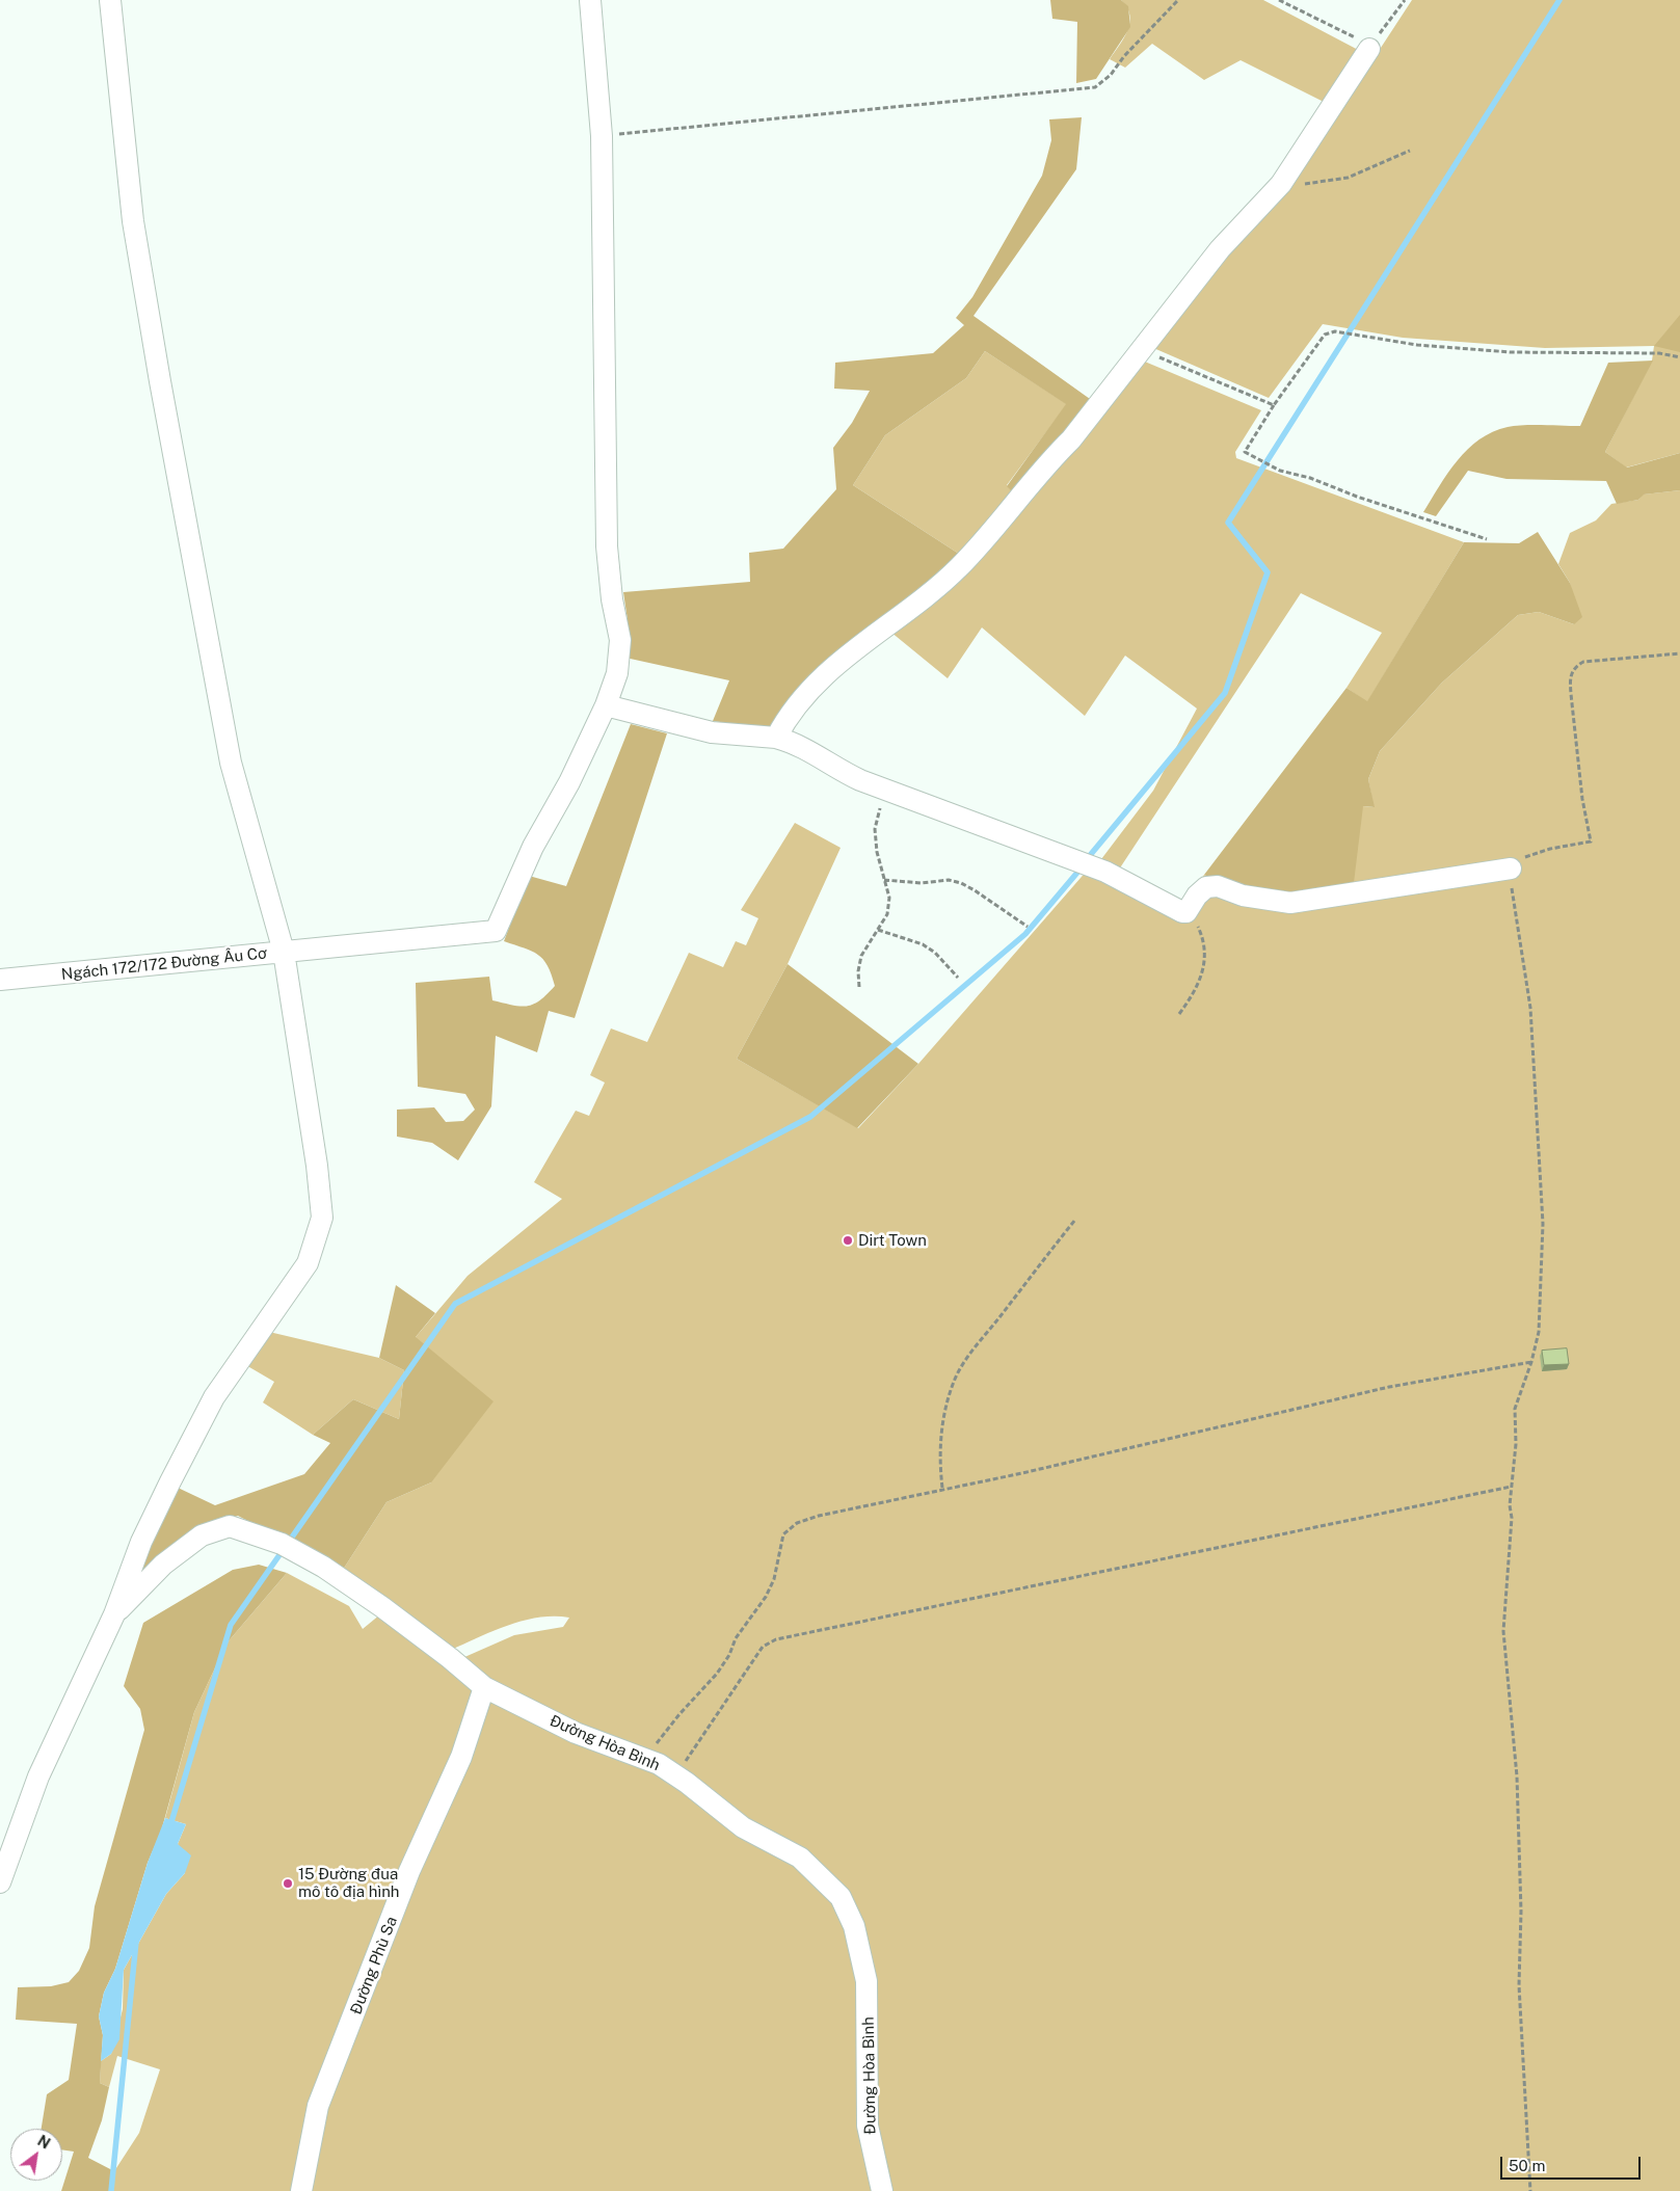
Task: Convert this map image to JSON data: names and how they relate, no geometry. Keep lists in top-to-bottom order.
{
  "streets": {
    "street": ["Ngách 172/172 Đường Âu Cơ", "Đường Hòa Bình", "Đường Phù Sa"]
  },
  "crossings": [
    ["Đường Hòa Bình", "Đường Phù Sa"]
  ],
  "places": ["Dirt Town", "15 Đường đua mô tô địa hình"],
  "scale_bar": "50 m",
  "north": "top right"
}
